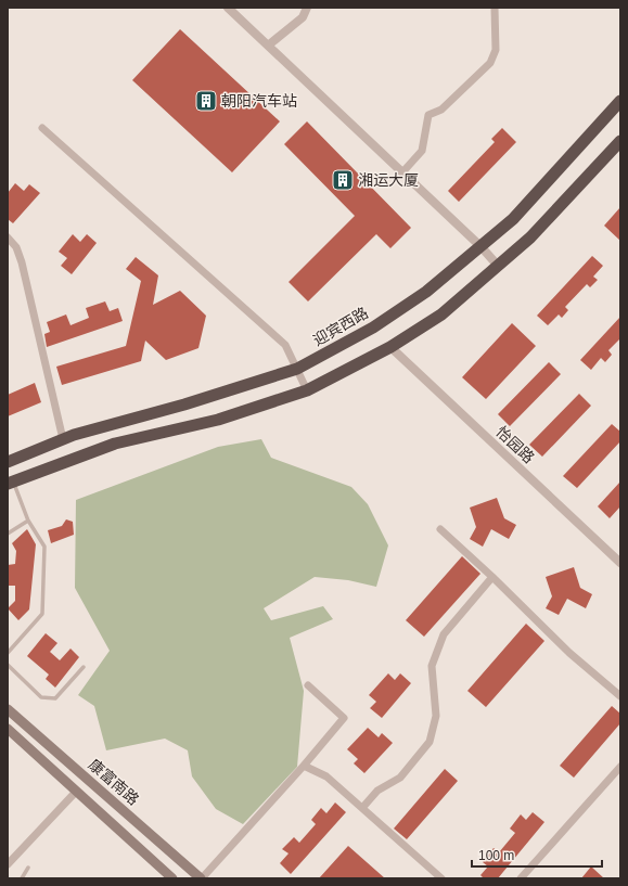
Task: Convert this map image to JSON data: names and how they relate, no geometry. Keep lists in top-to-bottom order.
{
  "streets": {
    "highway": ["迎宾西路"],
    "main road": ["康富南路"],
    "street": ["怡园路"]
  },
  "places": {
    "building": ["朝阳汽车站", "湘运大厦"]
  },
  "scale_bar": "100 m"
}
